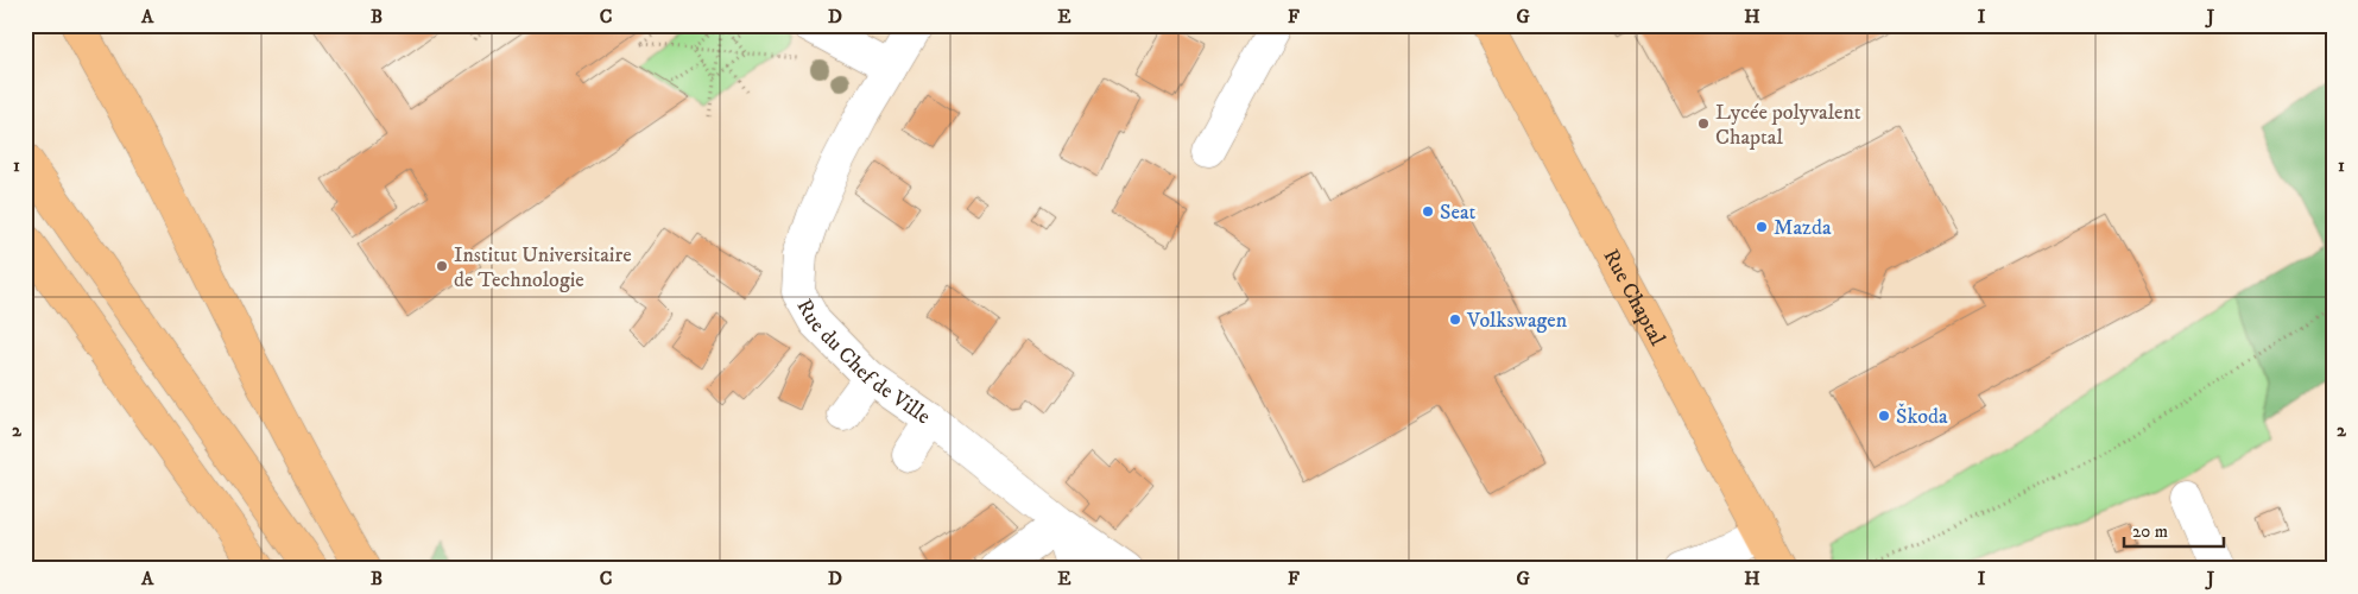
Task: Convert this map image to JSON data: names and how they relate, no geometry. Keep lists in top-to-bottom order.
{
  "streets": {
    "main road": ["Rue Chaptal"],
    "street": ["Rue du Chef de Ville"]
  },
  "places": [
    "Lycée polyvalent Chaptal",
    "Seat",
    "Mazda",
    "Institut Universitaire de Technologie",
    "Volkswagen",
    "Škoda"
  ],
  "scale_bar": "20 m",
  "grid": {
    "columns": [
      "A",
      "B",
      "C",
      "D",
      "E",
      "F",
      "G",
      "H",
      "I",
      "J"
    ],
    "rows": ["1", "2"]
  }
}
